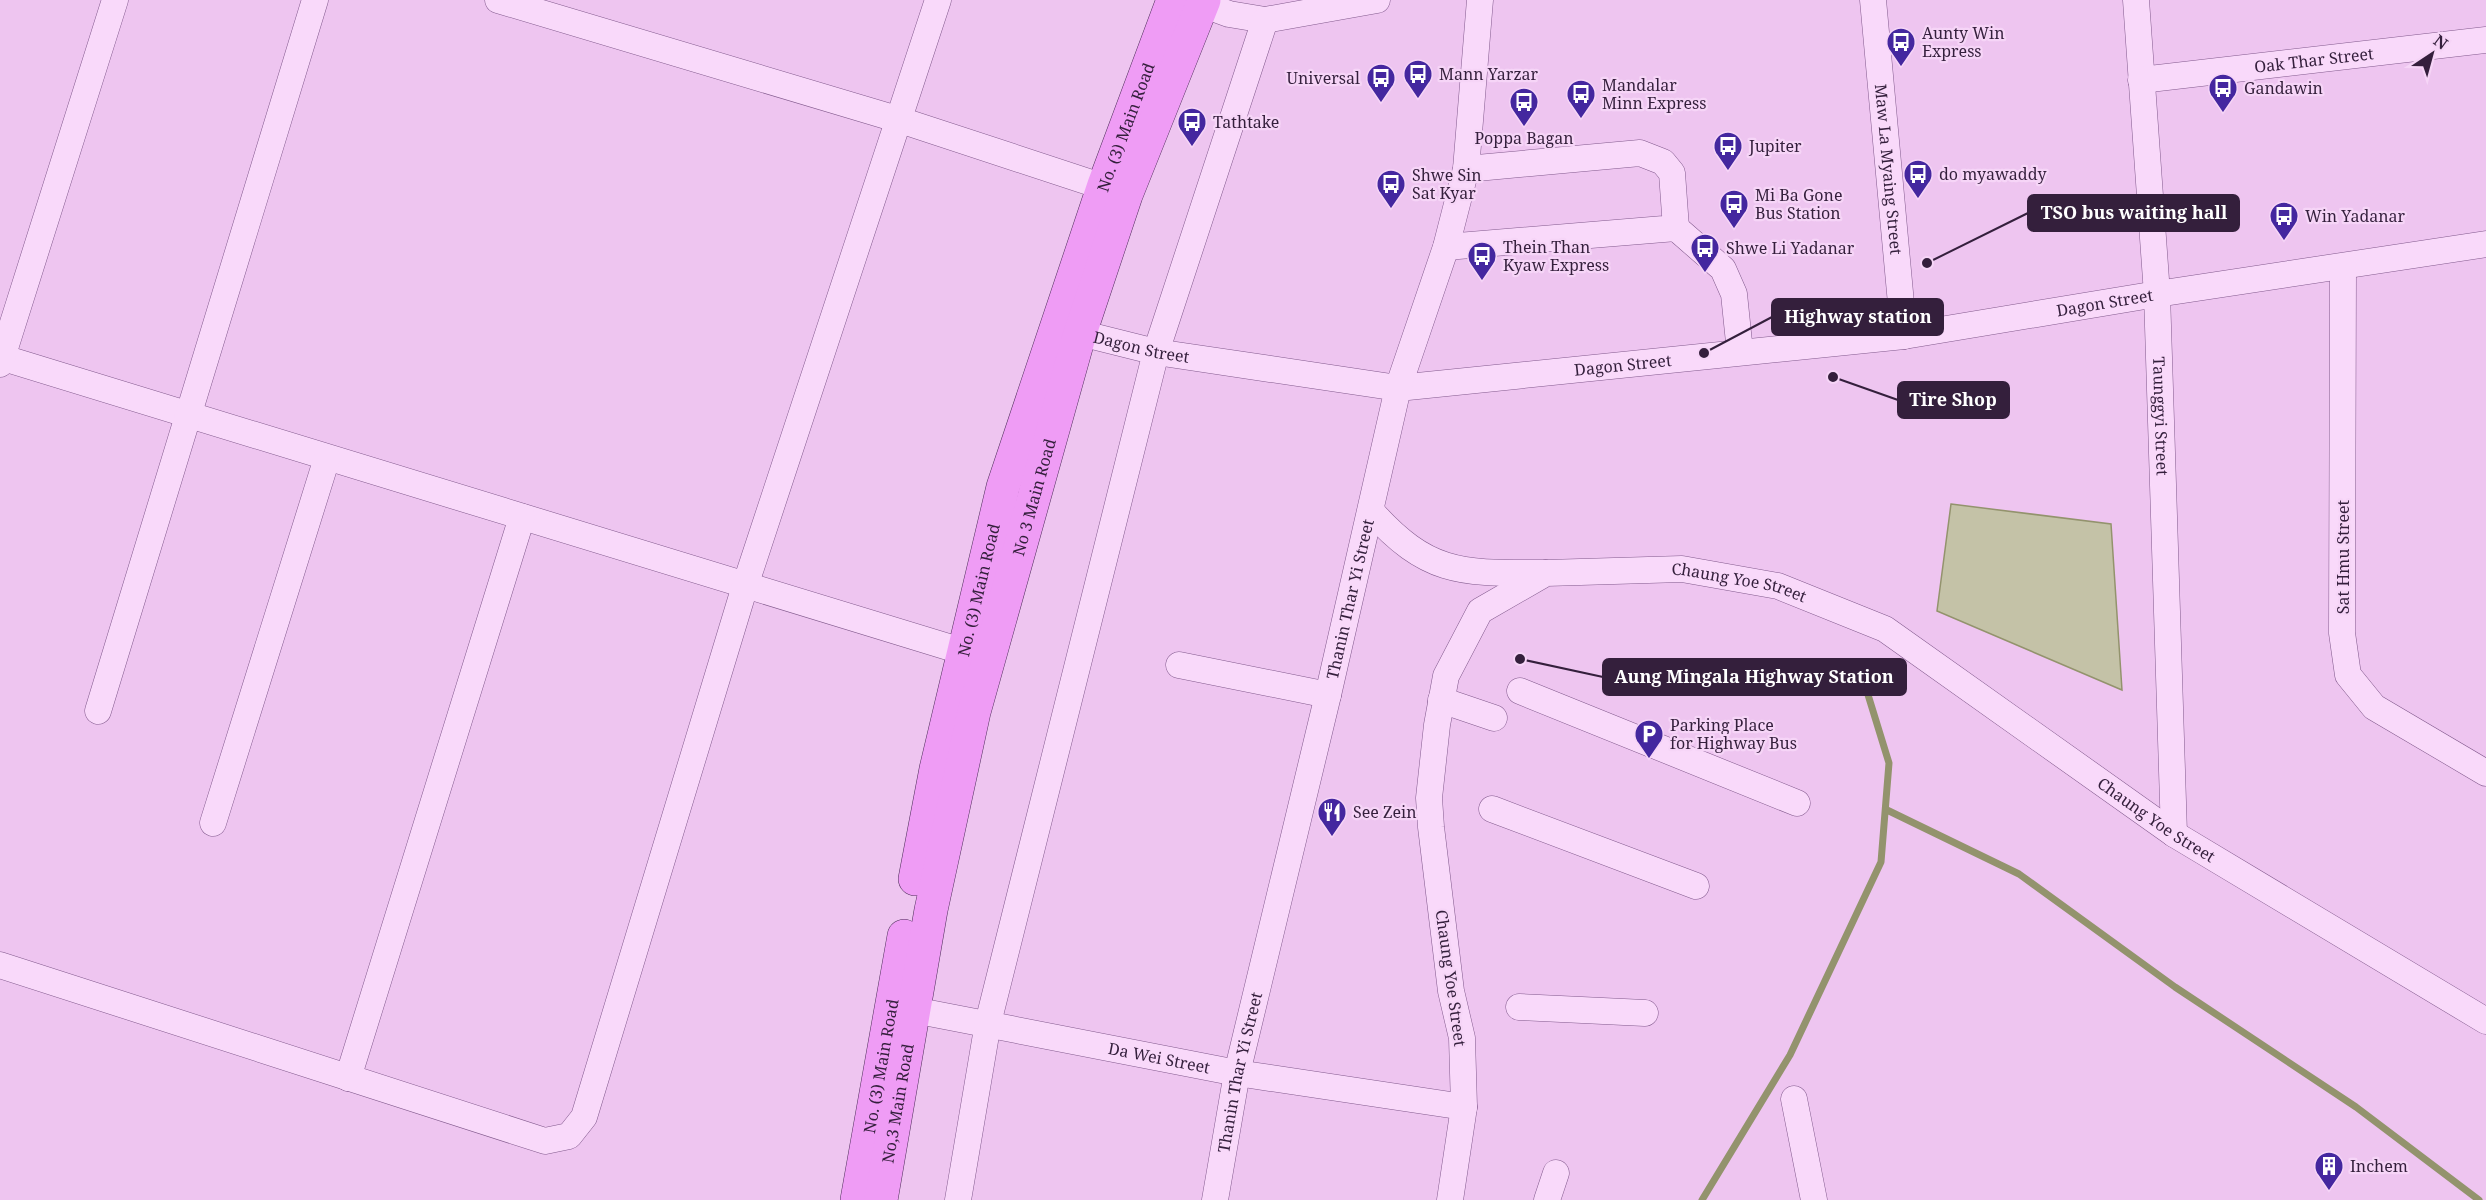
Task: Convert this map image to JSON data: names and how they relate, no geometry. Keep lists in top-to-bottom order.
{
  "streets": {
    "main road": ["No. (3) Main Road", "No 3 Main Road", "No,3 Main Road"],
    "street": [
      "Oak Thar Street",
      "Maw La Myaing Street",
      "Dagon Street",
      "Taunggyi Street",
      "Sat Hmu Street",
      "Chaung Yoe Street",
      "Thanin Thar Yi Street",
      "Da Wei Street"
    ]
  },
  "crossings": [
    ["Oak Thar Street", "Taunggyi Street"],
    ["No. (3) Main Road", "No 3 Main Road"],
    ["No. (3) Main Road", "Da Wei Street"],
    ["No. (3) Main Road", "No,3 Main Road"],
    ["Maw La Myaing Street", "Dagon Street"],
    ["Dagon Street", "Taunggyi Street"],
    ["Dagon Street", "No 3 Main Road"],
    ["Dagon Street", "Sat Hmu Street"],
    ["Dagon Street", "Thanin Thar Yi Street"],
    ["Taunggyi Street", "Chaung Yoe Street"],
    ["No 3 Main Road", "Da Wei Street"],
    ["No 3 Main Road", "No,3 Main Road"],
    ["Chaung Yoe Street", "Da Wei Street"],
    ["Thanin Thar Yi Street", "Da Wei Street"],
    ["Da Wei Street", "No,3 Main Road"]
  ],
  "places": {
    "bus stop": [
      "Aunty Win Express",
      "Mann Yarzar",
      "Universal",
      "Gandawin",
      "Mandalar Minn Express",
      "Poppa Bagan",
      "Tathtake",
      "Jupiter",
      "do myawaddy",
      "Shwe Sin Sat Kyar",
      "Mi Ba Gone Bus Station",
      "Win Yadanar",
      "Shwe Li Yadanar",
      "Thein Than Kyaw Express"
    ],
    "other": [
      "TSO bus waiting hall",
      "Highway station",
      "Tire Shop",
      "Aung Mingala Highway Station"
    ],
    "parking": ["Parking Place for Highway Bus"],
    "restaurant": ["See Zein"],
    "building": ["Inchem"]
  },
  "north": "top right"
}
